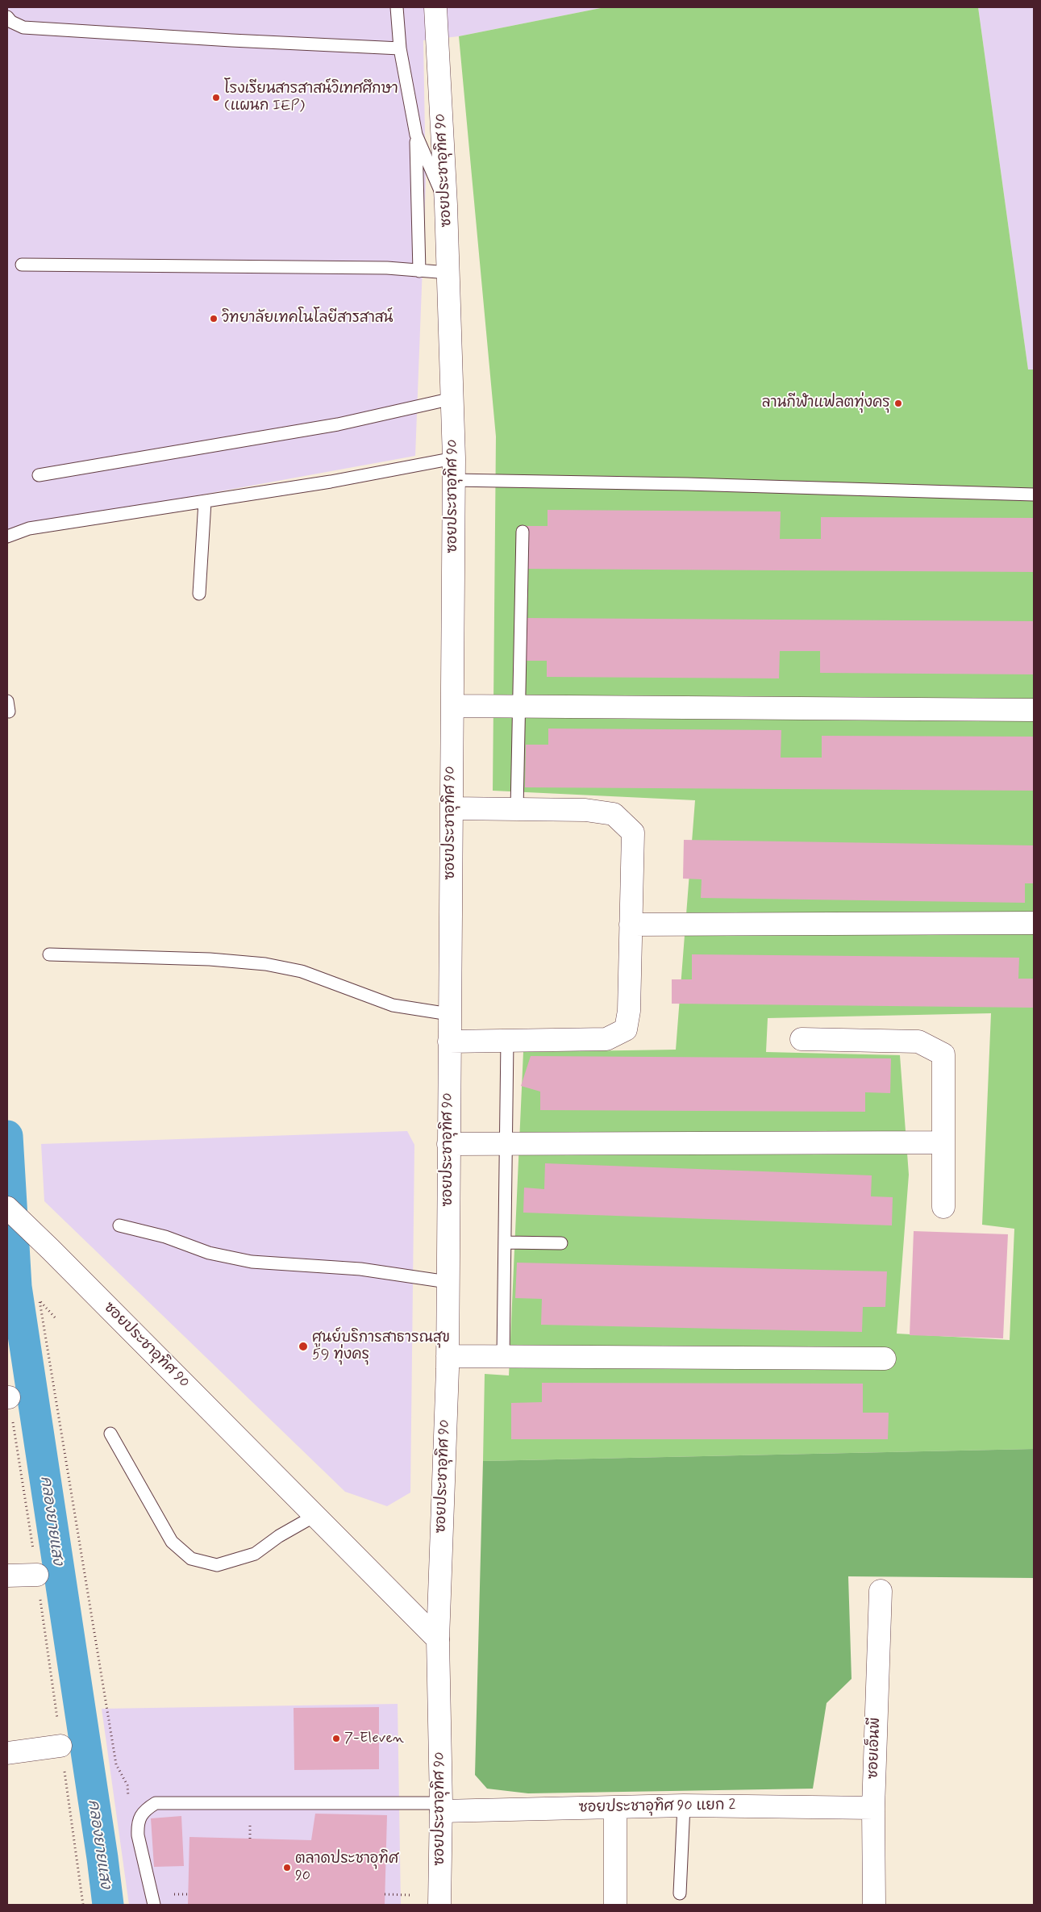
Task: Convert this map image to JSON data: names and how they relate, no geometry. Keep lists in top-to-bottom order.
{
  "streets": {
    "street": ["ซอยประชาอุทิศ 90", "ซอยเอ็นพี", "ซอยประชาอุทิศ 90 แยก 2"]
  },
  "crossings": [
    ["ซอยประชาอุทิศ 90", "ซอยประชาอุทิศ 90 แยก 2"],
    ["ซอยเอ็นพี", "ซอยประชาอุทิศ 90 แยก 2"]
  ],
  "water": ["คลองยายแสง"],
  "places": [
    "โรงเรียนสารสาสน์วิเทศศึกษา (แผนก IEP)",
    "วิทยาลัยเทคโนโลยีสารสาสน์",
    "ลานกีฬาแฟลตทุ่งครุ",
    "ศูนย์บริการสาธารณสุข 59 ทุ่งครุ",
    "7-Eleven",
    "ตลาดประชาอุทิศ 90"
  ]
}
